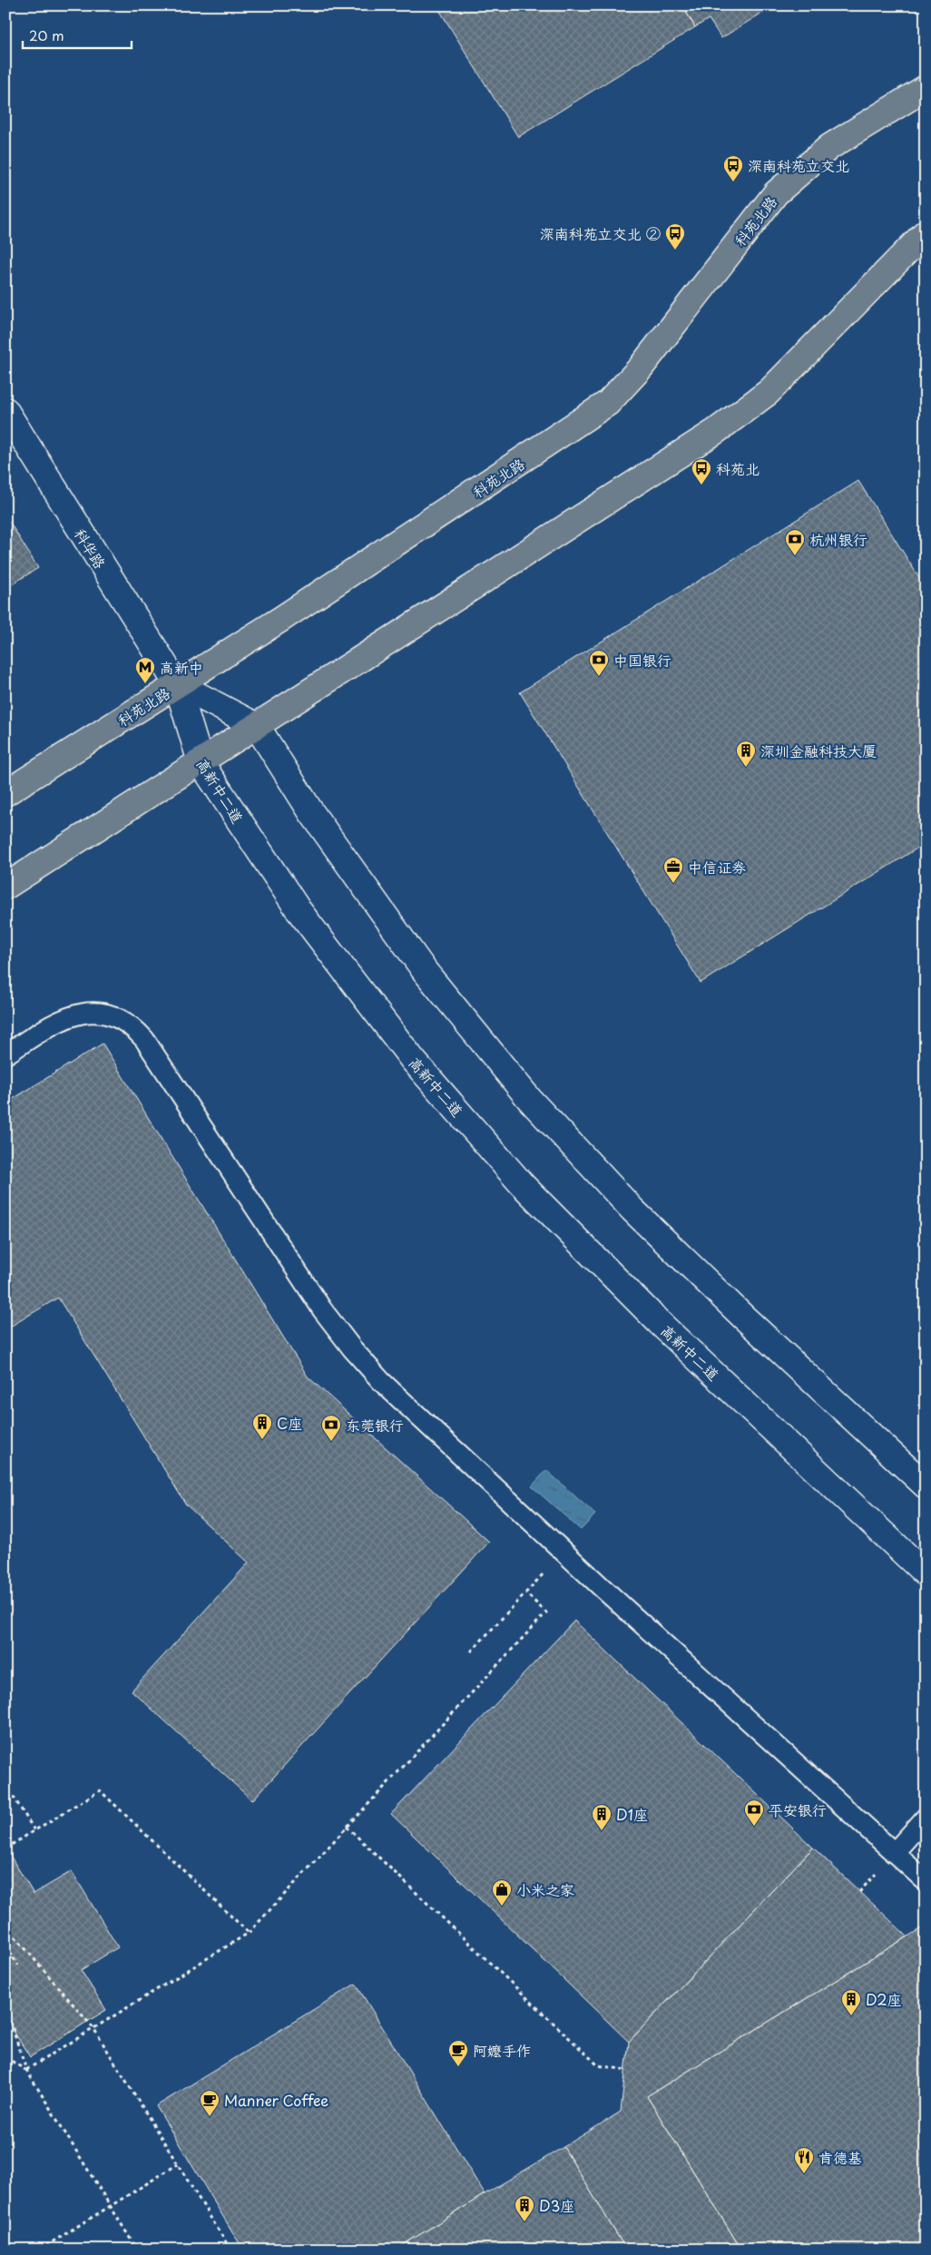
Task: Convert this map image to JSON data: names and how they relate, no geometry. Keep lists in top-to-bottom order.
{
  "streets": {
    "main road": ["科苑北路", "科华路", "高新中二道"]
  },
  "crossings": [
    ["科苑北路", "科华路"],
    ["科苑北路", "高新中二道"],
    ["科华路", "高新中二道"]
  ],
  "places": {
    "bus stop": ["深南科苑立交北", "深南科苑立交北 ②", "科苑北"],
    "bank": [
      "杭州银行",
      "中国银行",
      "东莞银行",
      "平安银行"
    ],
    "metro station": ["高新中"],
    "building": [
      "深圳金融科技大厦",
      "C座",
      "D1座",
      "D2座",
      "D3座"
    ],
    "office": ["中信证券"],
    "shop": ["小米之家"],
    "cafe": ["阿嬷手作", "Manner Coffee"],
    "restaurant": ["肯德基"]
  },
  "scale_bar": "20 m"
}
